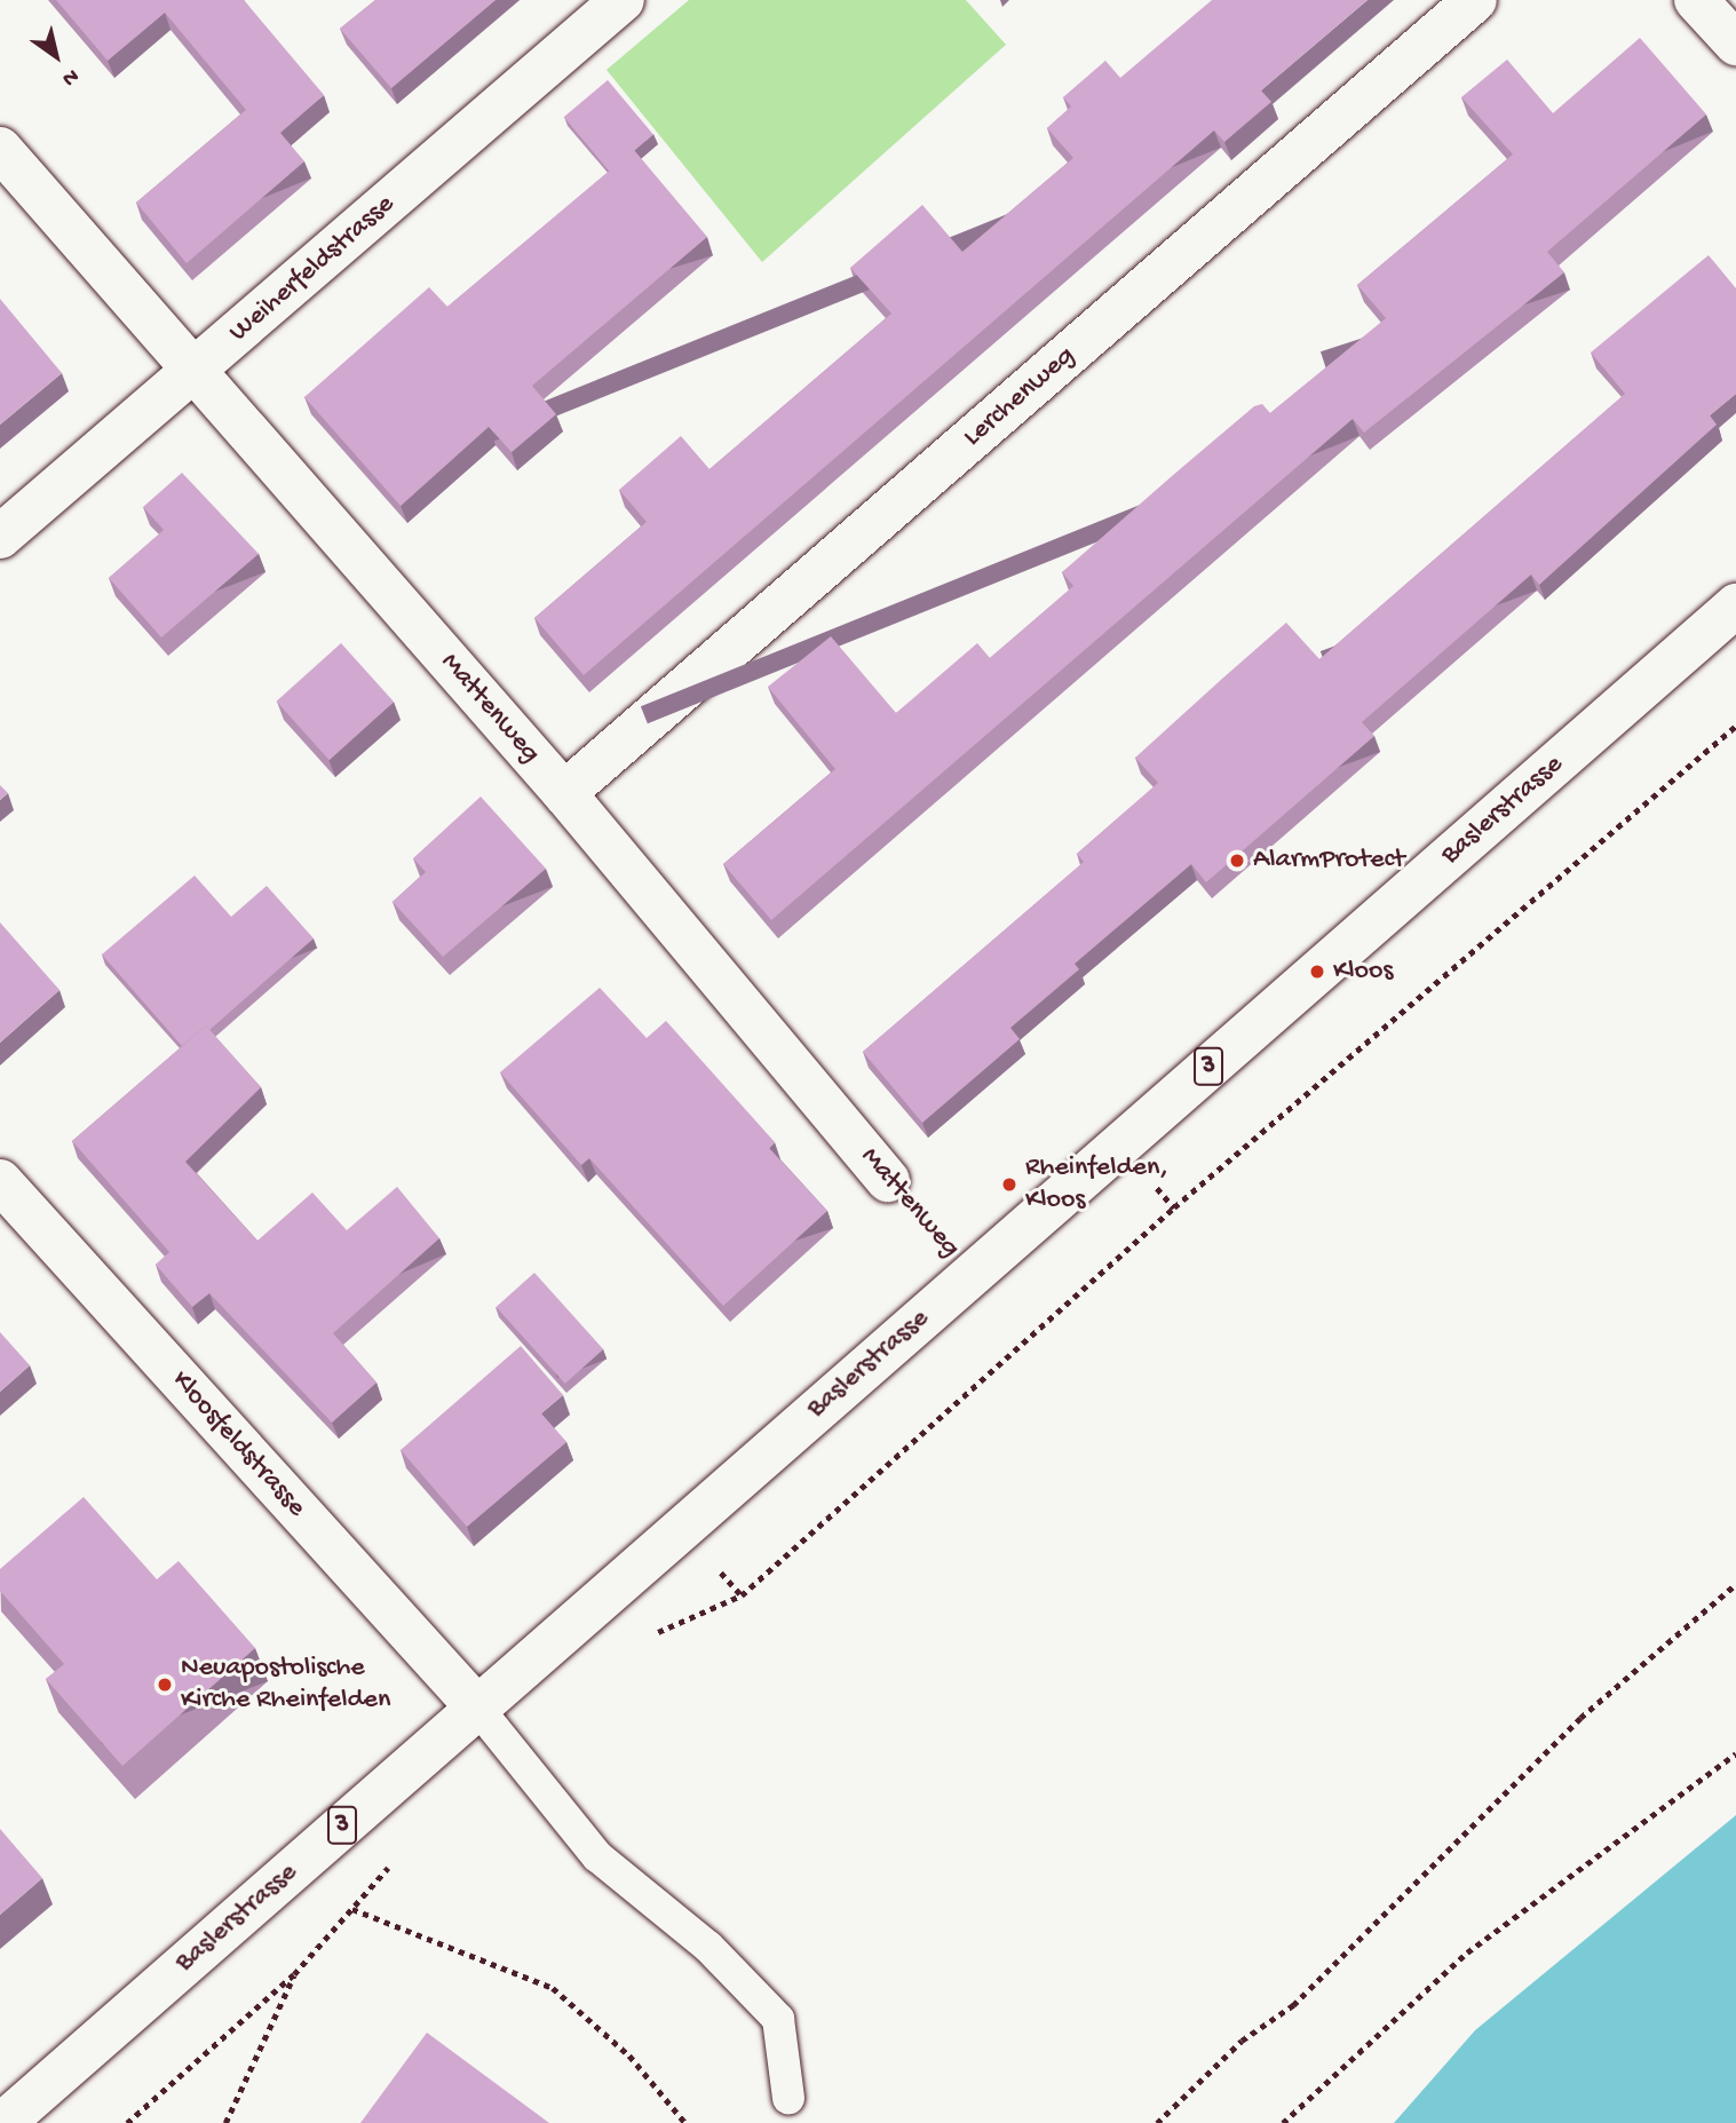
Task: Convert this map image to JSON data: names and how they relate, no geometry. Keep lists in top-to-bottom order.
{
  "streets": {
    "street": [
      "Weiherfeldstrasse",
      "Lerchenweg",
      "Mattenweg",
      "Baslerstrasse",
      "3",
      "Kloosfeldstrasse"
    ]
  },
  "crossings": [
    ["Weiherfeldstrasse", "Mattenweg"],
    ["Lerchenweg", "Mattenweg"],
    ["Baslerstrasse", "Kloosfeldstrasse"]
  ],
  "places": [
    "AlarmProtect",
    "Kloos",
    "Rheinfelden, Kloos",
    "Neuapostolische Kirche Rheinfelden"
  ],
  "north": "bottom right"
}
